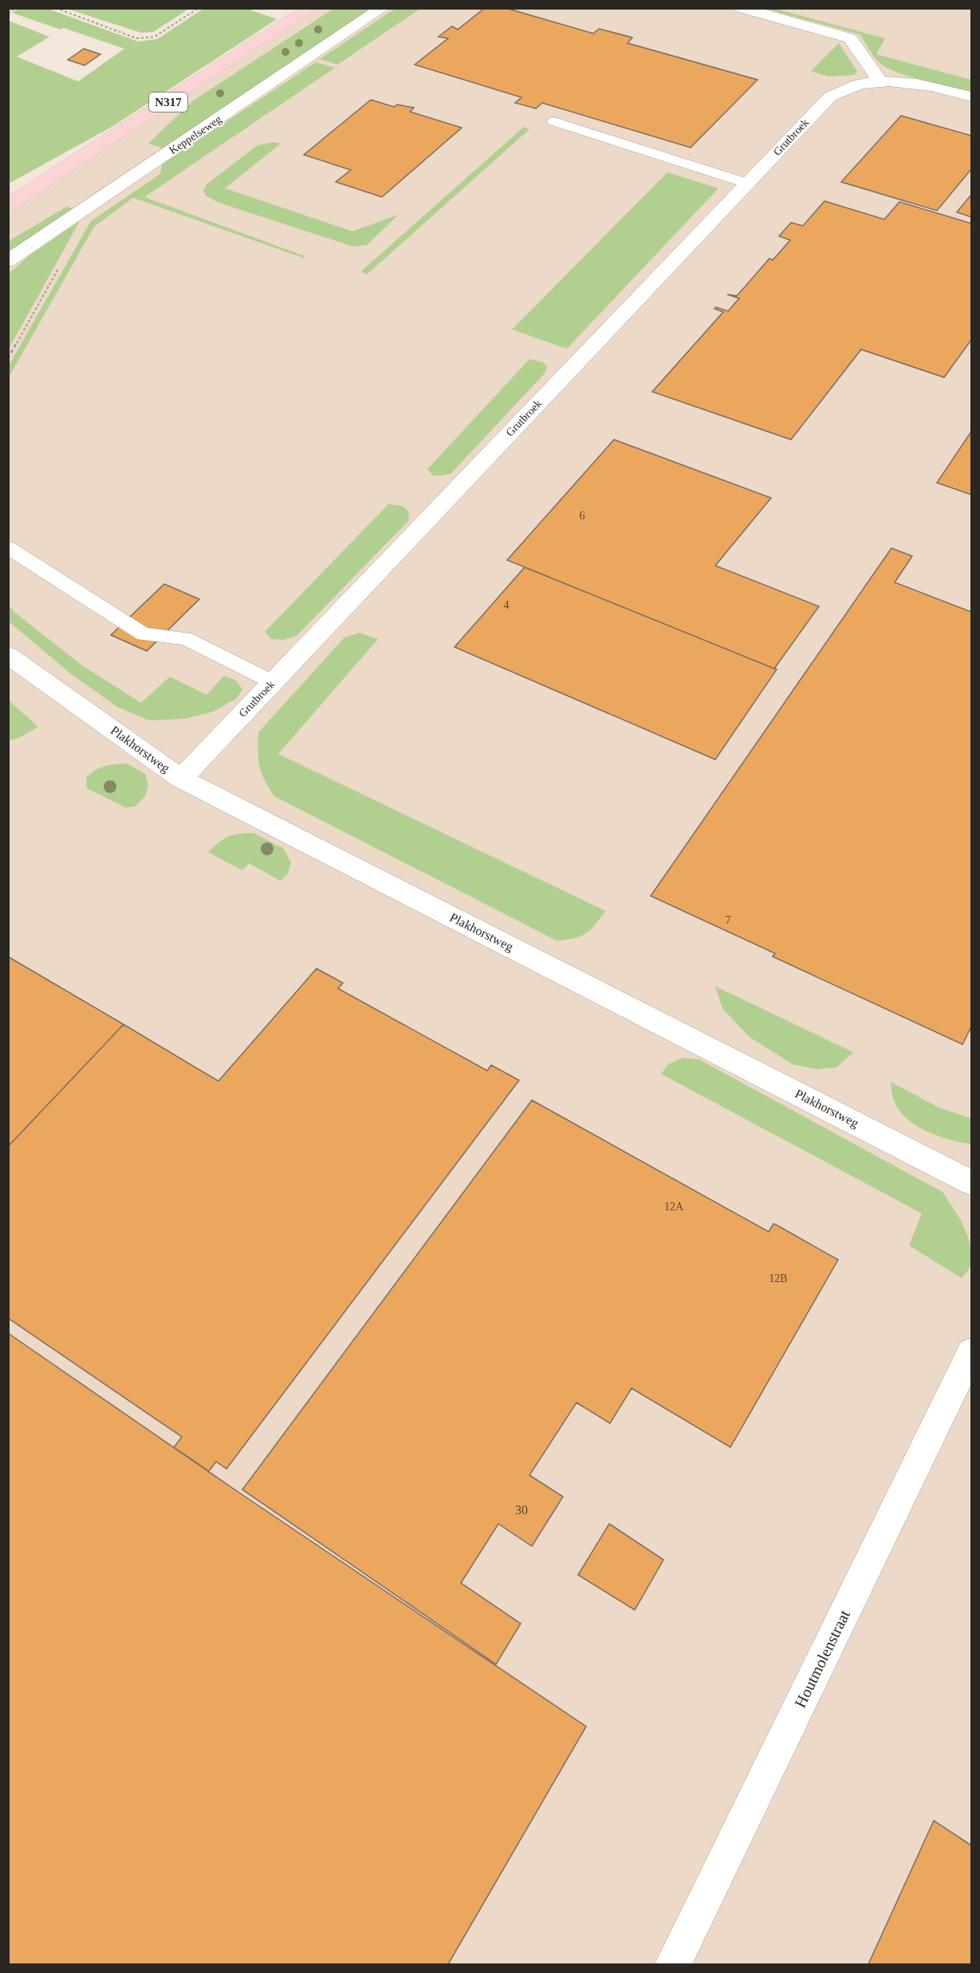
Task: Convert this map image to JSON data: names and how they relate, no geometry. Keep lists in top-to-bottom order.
{
  "streets": {
    "main road": ["N317"],
    "street": [
      "Keppelseweg",
      "Grutbroek",
      "Plakhorstweg",
      "Houtmolenstraat"
    ]
  },
  "crossings": [
    ["Grutbroek", "Plakhorstweg"]
  ],
  "house_numbers": [
    "6",
    "4",
    "7",
    "12A",
    "12B",
    "30"
  ]
}
